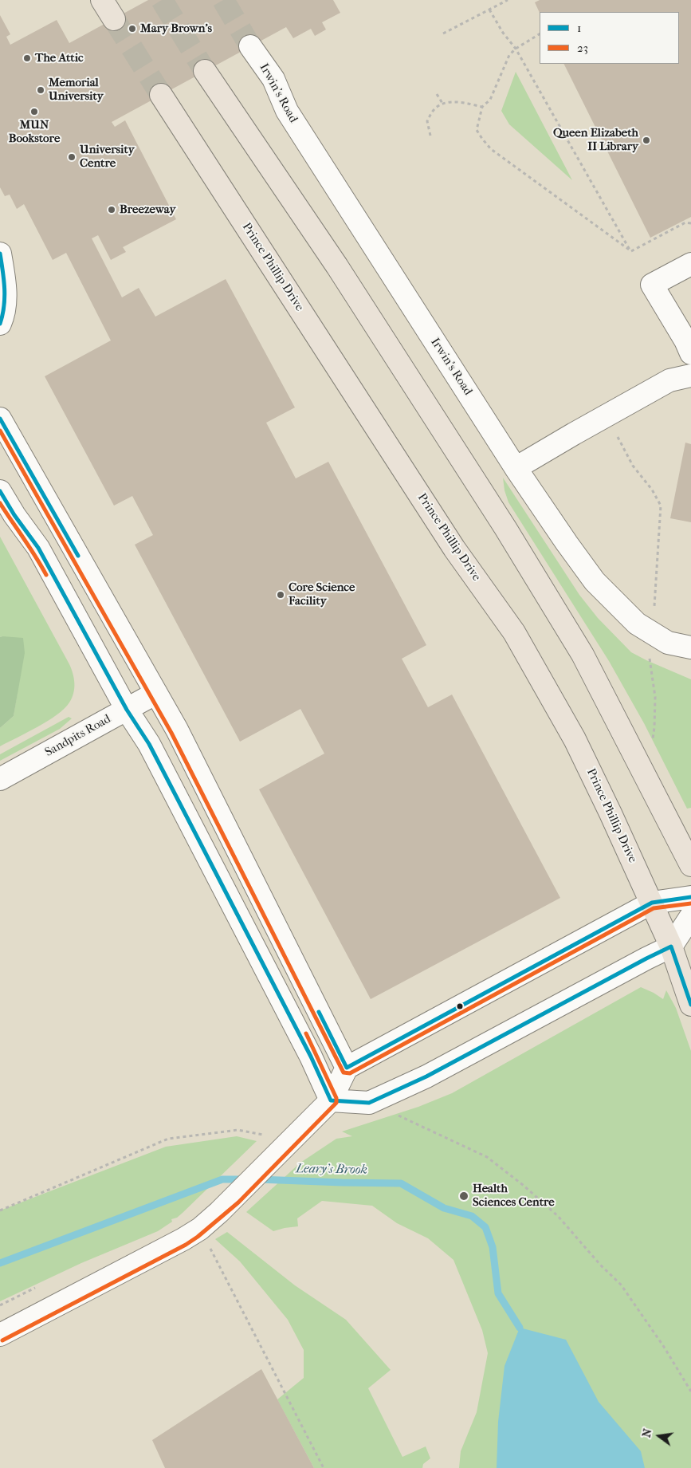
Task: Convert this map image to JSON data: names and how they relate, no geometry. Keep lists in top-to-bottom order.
{
  "streets": {
    "main road": ["Prince Phillip Drive"],
    "street": ["Irwin's Road", "Sandpits Road"]
  },
  "water": ["Leary's Brook"],
  "places": [
    "Mary Brown's",
    "The Attic",
    "Memorial University",
    "MUN Bookstore",
    "Queen Elizabeth II Library",
    "University Centre",
    "Breezeway",
    "Core Science Facility",
    "Health Sciences Centre"
  ],
  "lines": ["transit line 1", "transit line 23"],
  "legend": ["1", "23"],
  "north": "left"
}
